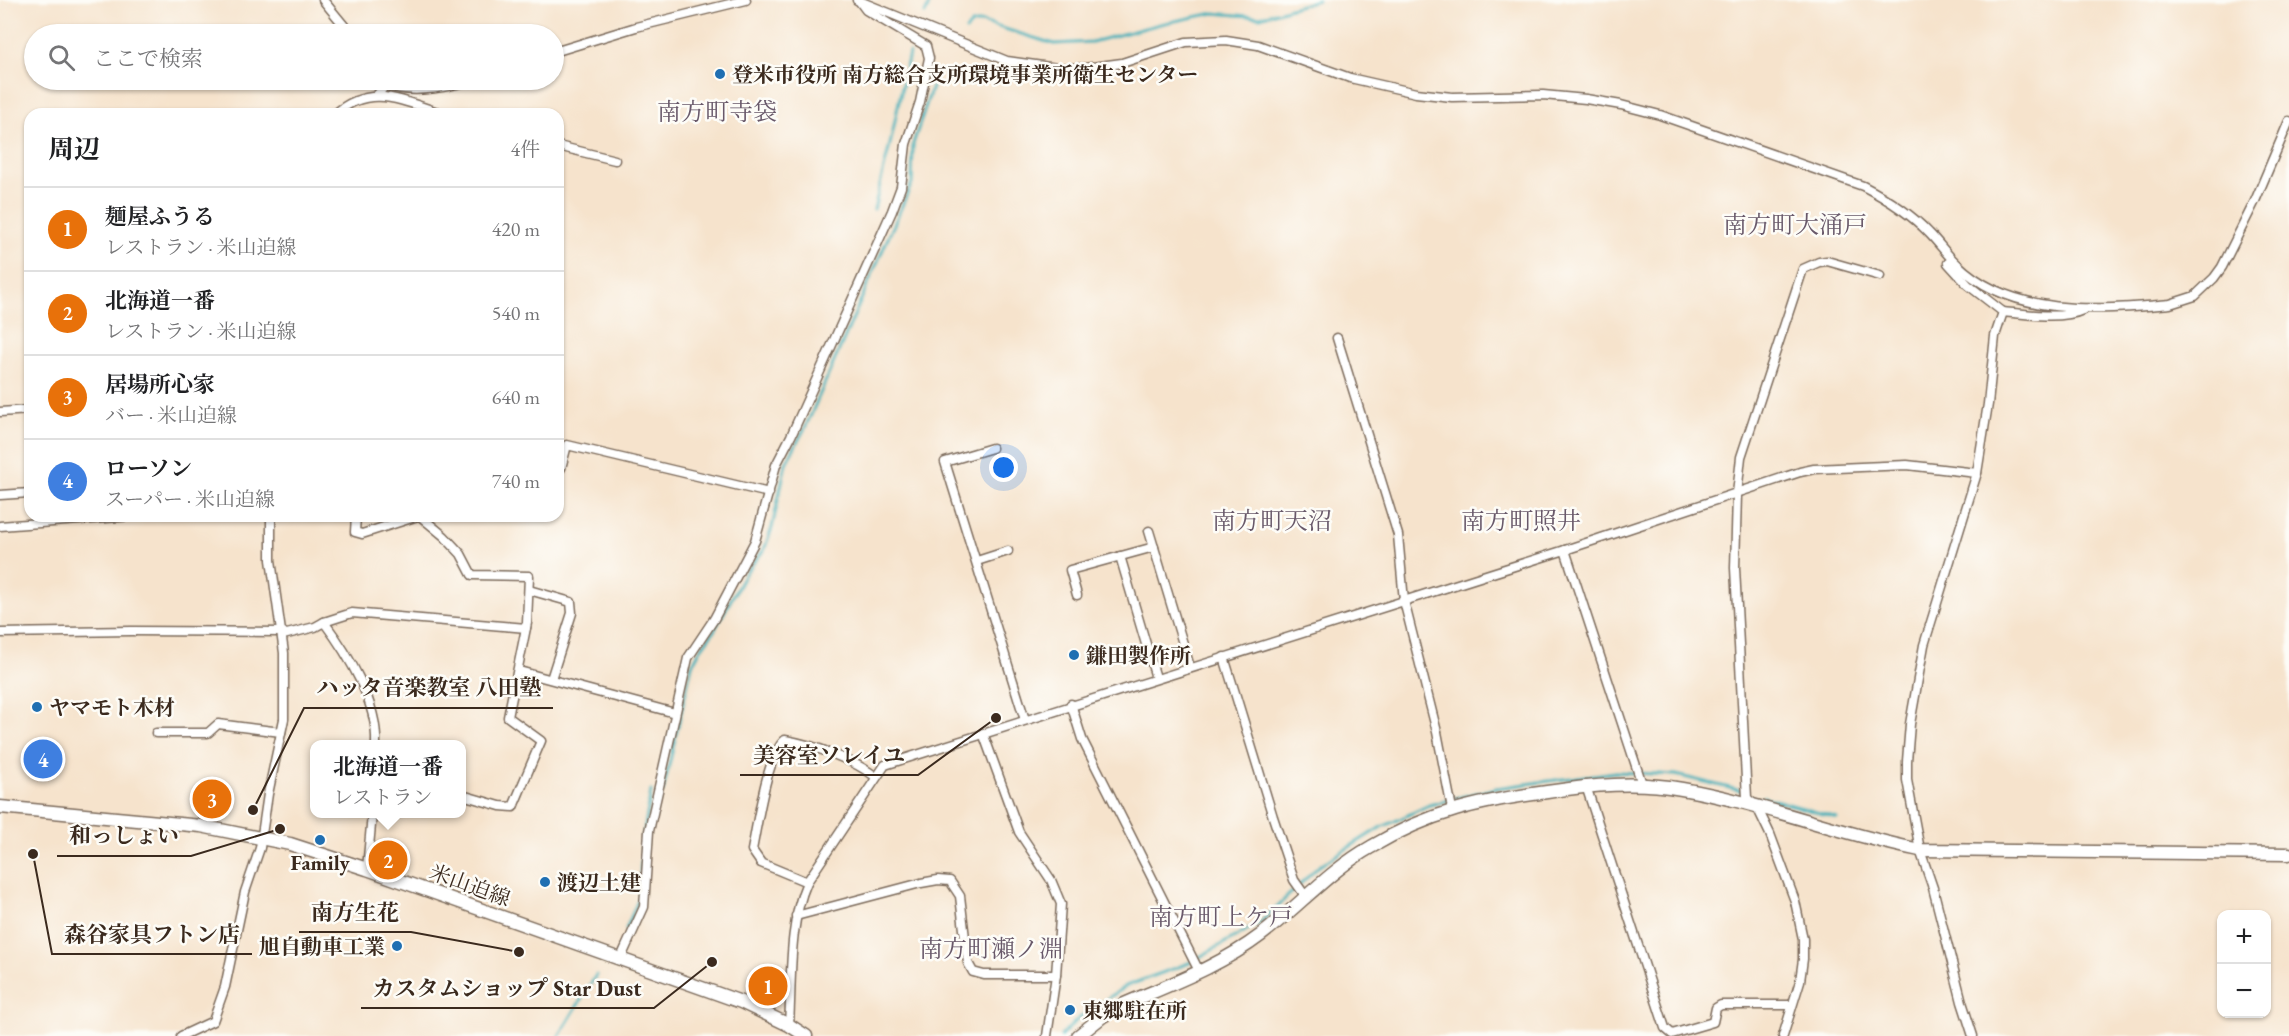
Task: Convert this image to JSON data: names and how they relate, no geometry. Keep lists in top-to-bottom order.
{
  "streets": {
    "street": ["米山迫線"]
  },
  "districts": [
    "南方町寺袋",
    "南方町大涌戸",
    "南方町天沼",
    "南方町照井",
    "南方町上ケ戸",
    "南方町瀬ノ淵"
  ],
  "places": [
    "登米市役所 南方総合支所環境事業所衛生センター",
    "鎌田製作所",
    "ヤマモト木材",
    "美容室ソレイユ",
    "ハッタ音楽教室 八田塾",
    "和っしょい",
    "Family",
    "森谷家具フトン店",
    "渡辺土建",
    "旭自動車工業",
    "南方生花",
    "カスタムショップ Star Dust",
    "東郷駐在所"
  ],
  "page": {
    "search": "ここで検索",
    "heading": ["周辺", "4件"],
    "list": [
      {
        "mark": "1",
        "name": "麺屋ふうる",
        "note": "レストラン · 米山迫線",
        "value": "420 m"
      },
      {
        "mark": "2",
        "name": "北海道一番",
        "note": "レストラン · 米山迫線",
        "value": "540 m"
      },
      {
        "mark": "3",
        "name": "居場所心家",
        "note": "バー · 米山迫線",
        "value": "640 m"
      },
      {
        "mark": "4",
        "name": "ローソン",
        "note": "スーパー · 米山迫線",
        "value": "740 m"
      }
    ],
    "pins": [
      "4",
      "3",
      "2",
      "1"
    ],
    "popup": ["北海道一番", "レストラン"],
    "map_buttons": ["+", "−"]
  }
}
